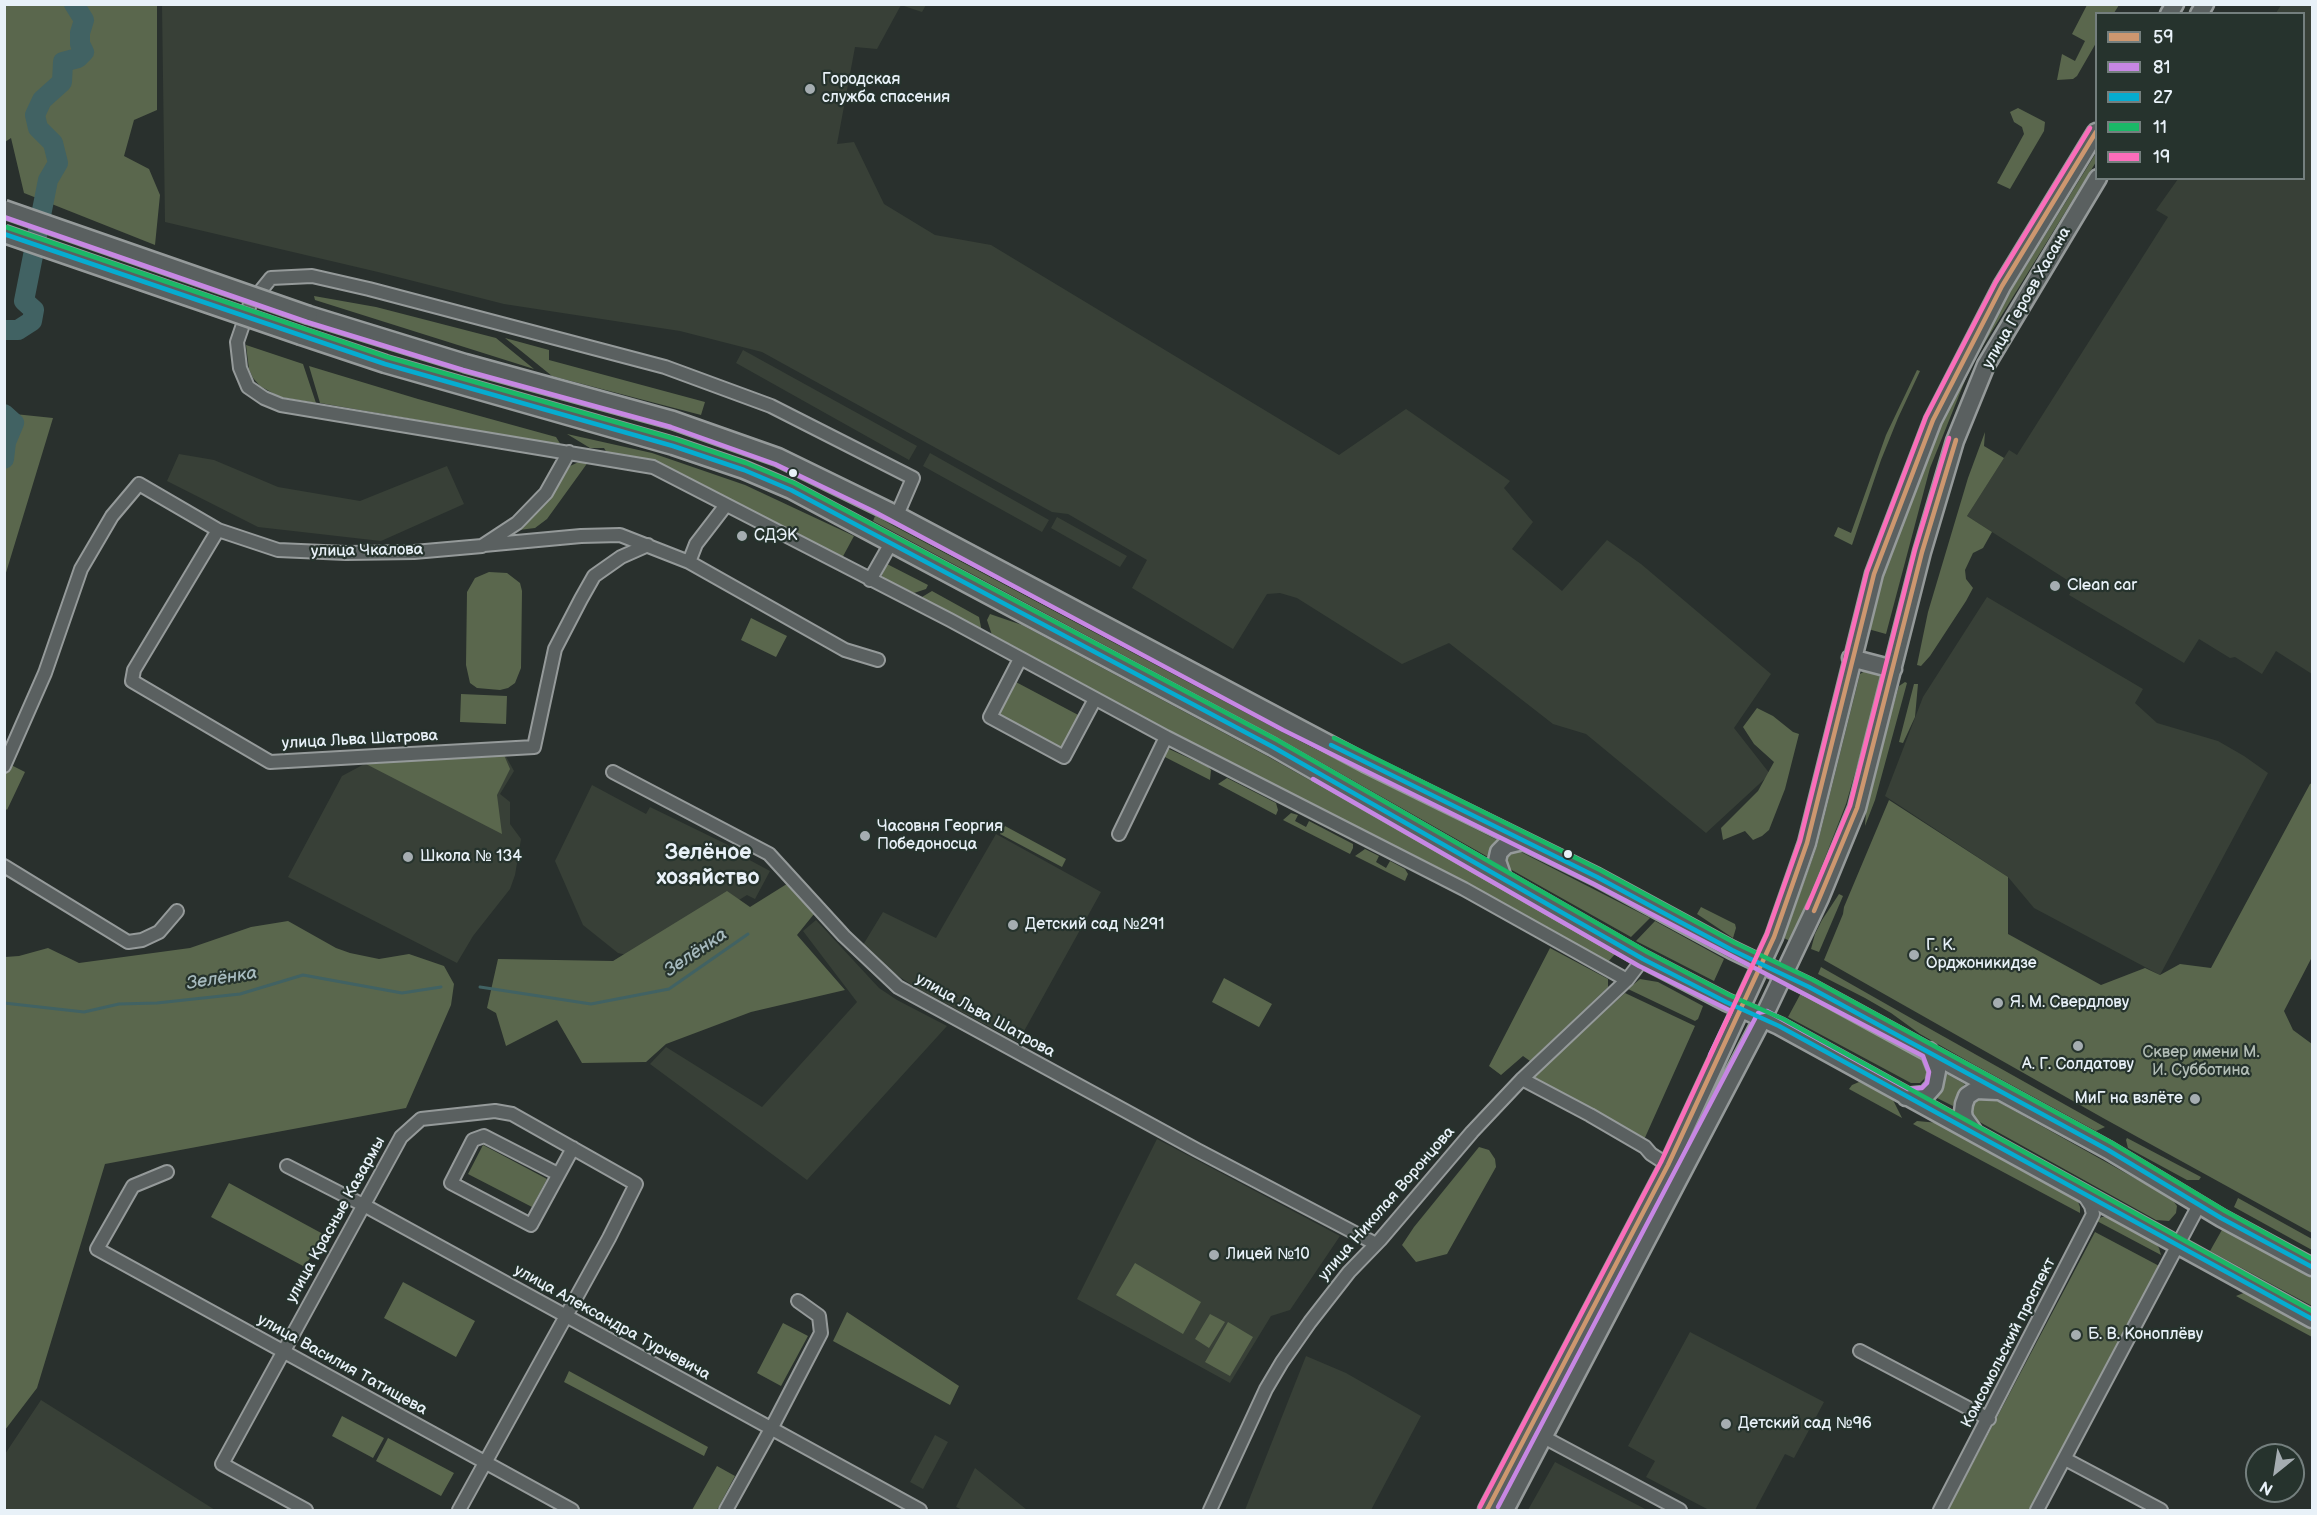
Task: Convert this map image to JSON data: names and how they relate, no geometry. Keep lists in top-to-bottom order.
{
  "streets": {
    "main road": ["улица Героев Хасана"],
    "street": [
      "улица Чкалова",
      "улица Льва Шатрова",
      "улица Николая Воронцова",
      "улица Красные Казармы",
      "улица Александра Турчевича",
      "Комсомольский проспект",
      "улица Василия Татищева"
    ]
  },
  "crossings": [
    ["улица Чкалова", "улица Льва Шатрова"],
    ["улица Льва Шатрова", "улица Николая Воронцова"],
    ["улица Красные Казармы", "улица Александра Турчевича"],
    ["улица Красные Казармы", "улица Василия Татищева"]
  ],
  "districts": ["Зелёное хозяйство"],
  "water": ["Зелёнка"],
  "parks": ["Сквер имени М. И. Субботина"],
  "places": [
    "Городская служба спасения",
    "СДЭК",
    "Clean car",
    "Часовня Георгия Победоносца",
    "Школа № 134",
    "Детский сад №291",
    "Г. К. Орджоникидзе",
    "Я. М. Свердлову",
    "А. Г. Солдатову",
    "МиГ на взлёте",
    "Лицей №10",
    "Б. В. Коноплёву",
    "Детский сад №96"
  ],
  "lines": [
    "transit line 19",
    "transit line 59",
    "transit line 81",
    "transit line 11",
    "transit line 27"
  ],
  "legend": [
    "59",
    "81",
    "27",
    "11",
    "19"
  ],
  "north": "bottom left"
}
